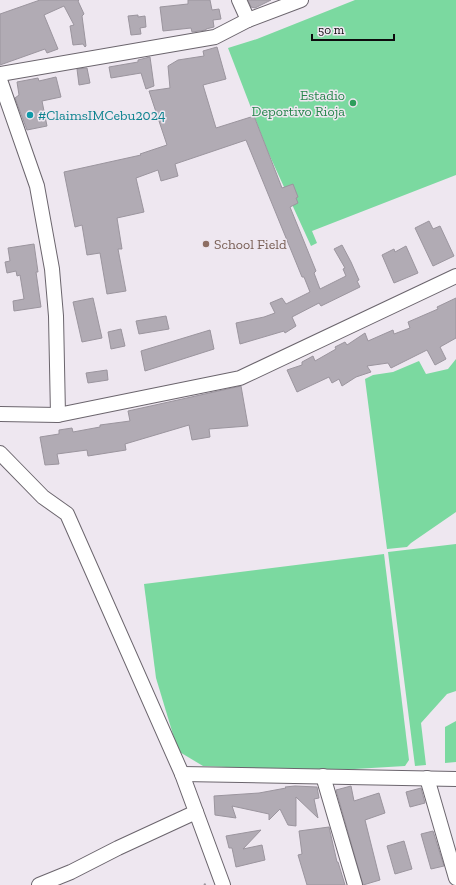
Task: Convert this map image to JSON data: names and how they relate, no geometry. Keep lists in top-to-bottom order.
{
  "places": ["Estadio Deportivo Rioja", "#ClaimsIMCebu2024", "School Field"],
  "scale_bar": "50 m"
}
